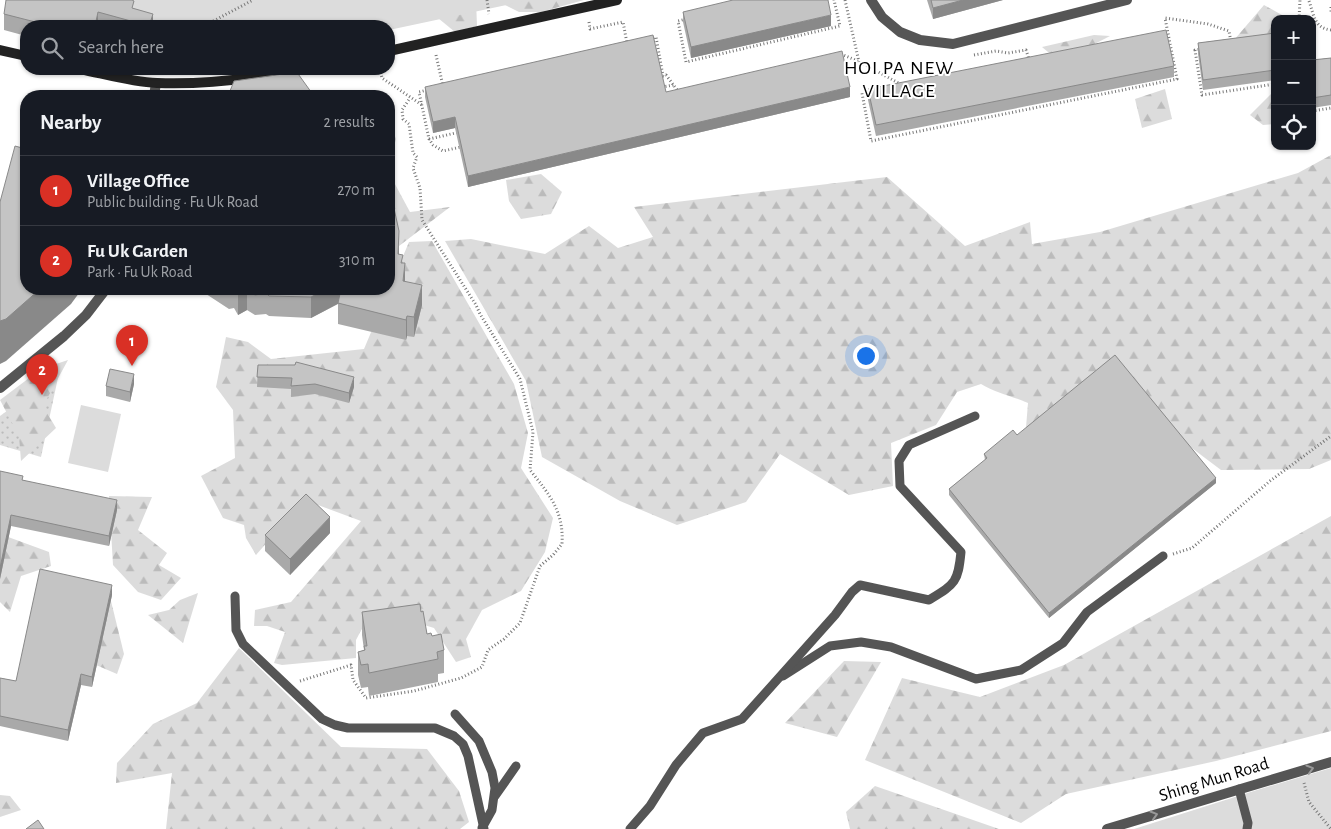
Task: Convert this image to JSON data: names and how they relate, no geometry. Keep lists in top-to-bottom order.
{
  "streets": {
    "street": ["Shing Mun Road"]
  },
  "one_way": ["Shing Mun Road"],
  "districts": ["HOI PA NEW VILLAGE"],
  "page": {
    "map_buttons": ["+", "−"],
    "search": "Search here",
    "heading": ["Nearby", "2 results"],
    "list": [
      {
        "mark": "1",
        "name": "Village Office",
        "note": "Public building · Fu Uk Road",
        "value": "270 m"
      },
      {
        "mark": "2",
        "name": "Fu Uk Garden",
        "note": "Park · Fu Uk Road",
        "value": "310 m"
      }
    ],
    "pins": ["1", "2"]
  }
}
